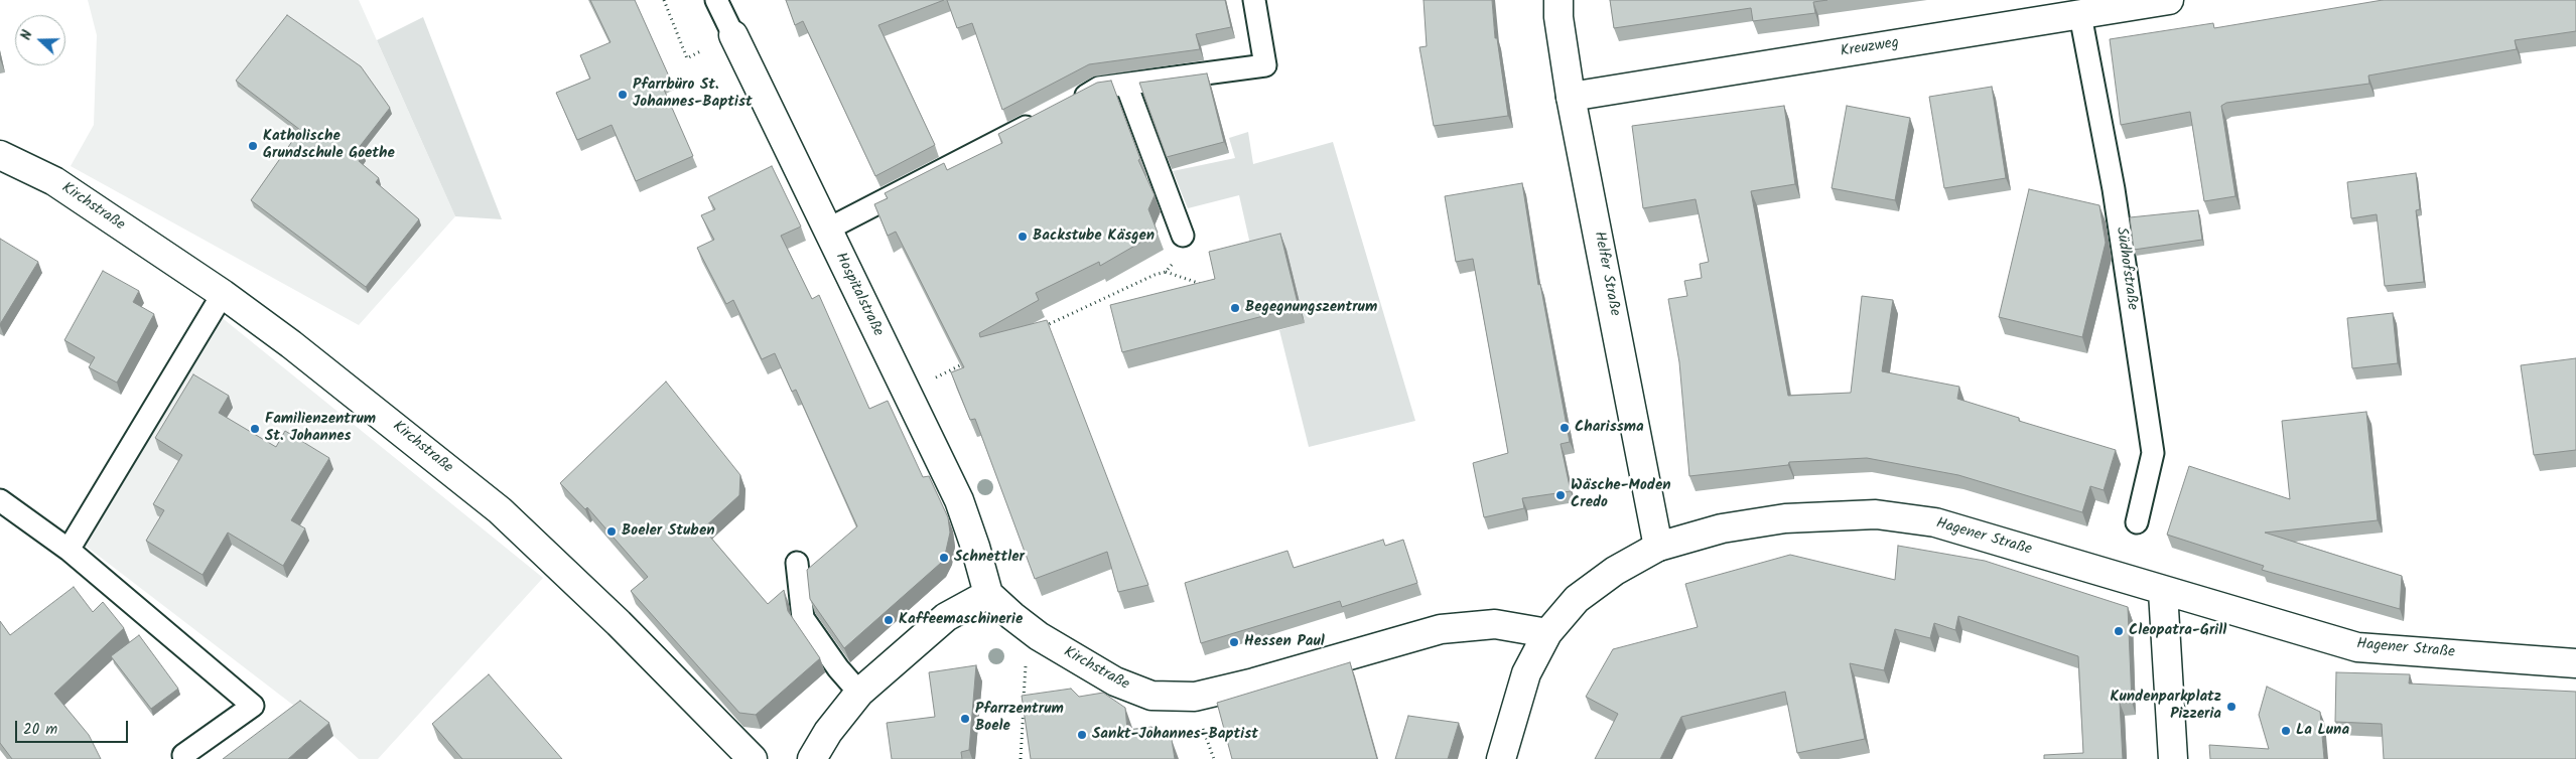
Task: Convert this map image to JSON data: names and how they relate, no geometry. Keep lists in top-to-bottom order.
{
  "streets": {
    "street": [
      "Kreuzweg",
      "Kirchstraße",
      "Helfer Straße",
      "Hospitalstraße",
      "Hagener Straße"
    ],
    "lane": ["Südhofstraße"]
  },
  "crossings": [
    ["Kreuzweg", "Südhofstraße"],
    ["Kreuzweg", "Helfer Straße"],
    ["Kirchstraße", "Hospitalstraße"],
    ["Kirchstraße", "Hagener Straße"],
    ["Helfer Straße", "Hagener Straße"]
  ],
  "places": [
    "Pfarrbüro St. Johannes-Baptist",
    "Katholische Grundschule Goethe",
    "Backstube Käsgen",
    "Begegnungszentrum",
    "Charissma",
    "Familienzentrum St. Johannes",
    "Wäsche-Moden Credo",
    "Boeler Stuben",
    "Schnettler",
    "Kaffeemaschinerie",
    "Cleopatra-Grill",
    "Hessen Paul",
    "Kundenparkplatz Pizzeria",
    "Pfarrzentrum Boele",
    "La Luna",
    "Sankt-Johannes-Baptist"
  ],
  "scale_bar": "20 m",
  "north": "left"
}
